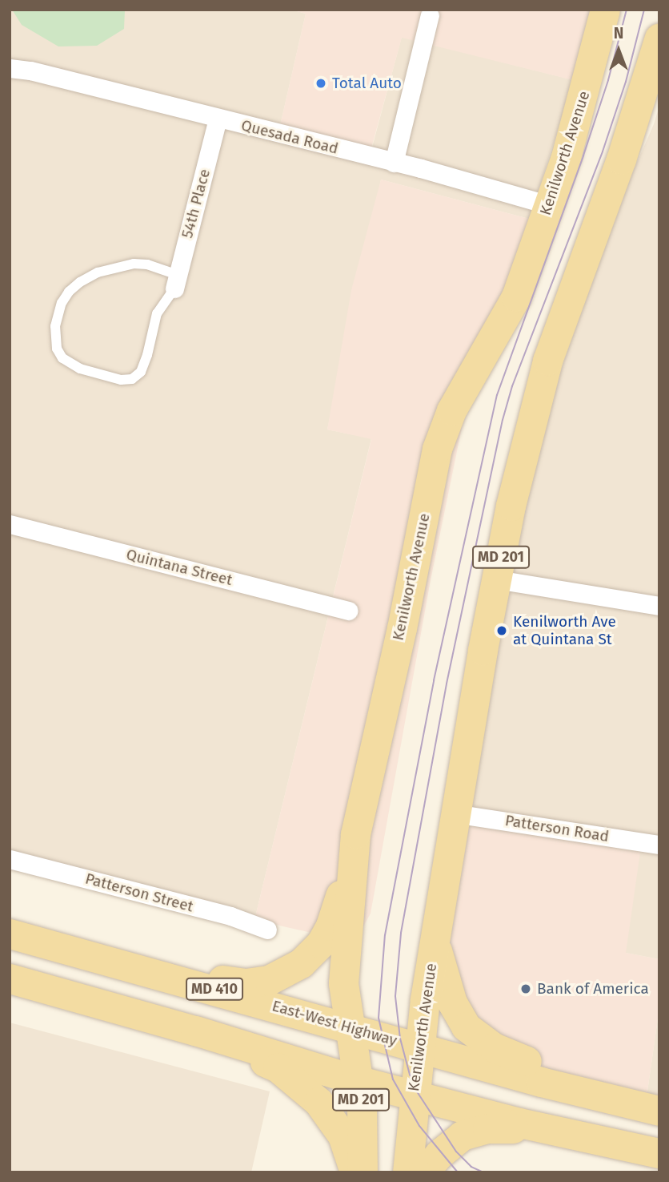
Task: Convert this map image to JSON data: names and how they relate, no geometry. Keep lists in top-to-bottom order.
{
  "streets": {
    "main road": [
      "Kenilworth Avenue",
      "MD 201",
      "MD 410",
      "East-West Highway"
    ],
    "street": [
      "Quesada Road",
      "54th Place",
      "Quintana Street",
      "Patterson Road",
      "Patterson Street"
    ]
  },
  "crossings": [
    ["Quesada Road", "Kenilworth Avenue"],
    ["Quesada Road", "54th Place"],
    ["Kenilworth Avenue", "Patterson Road"],
    ["Kenilworth Avenue", "East-West Highway"]
  ],
  "places": ["Total Auto", "Kenilworth Ave at Quintana St", "Bank of America"],
  "north": "top"
}
